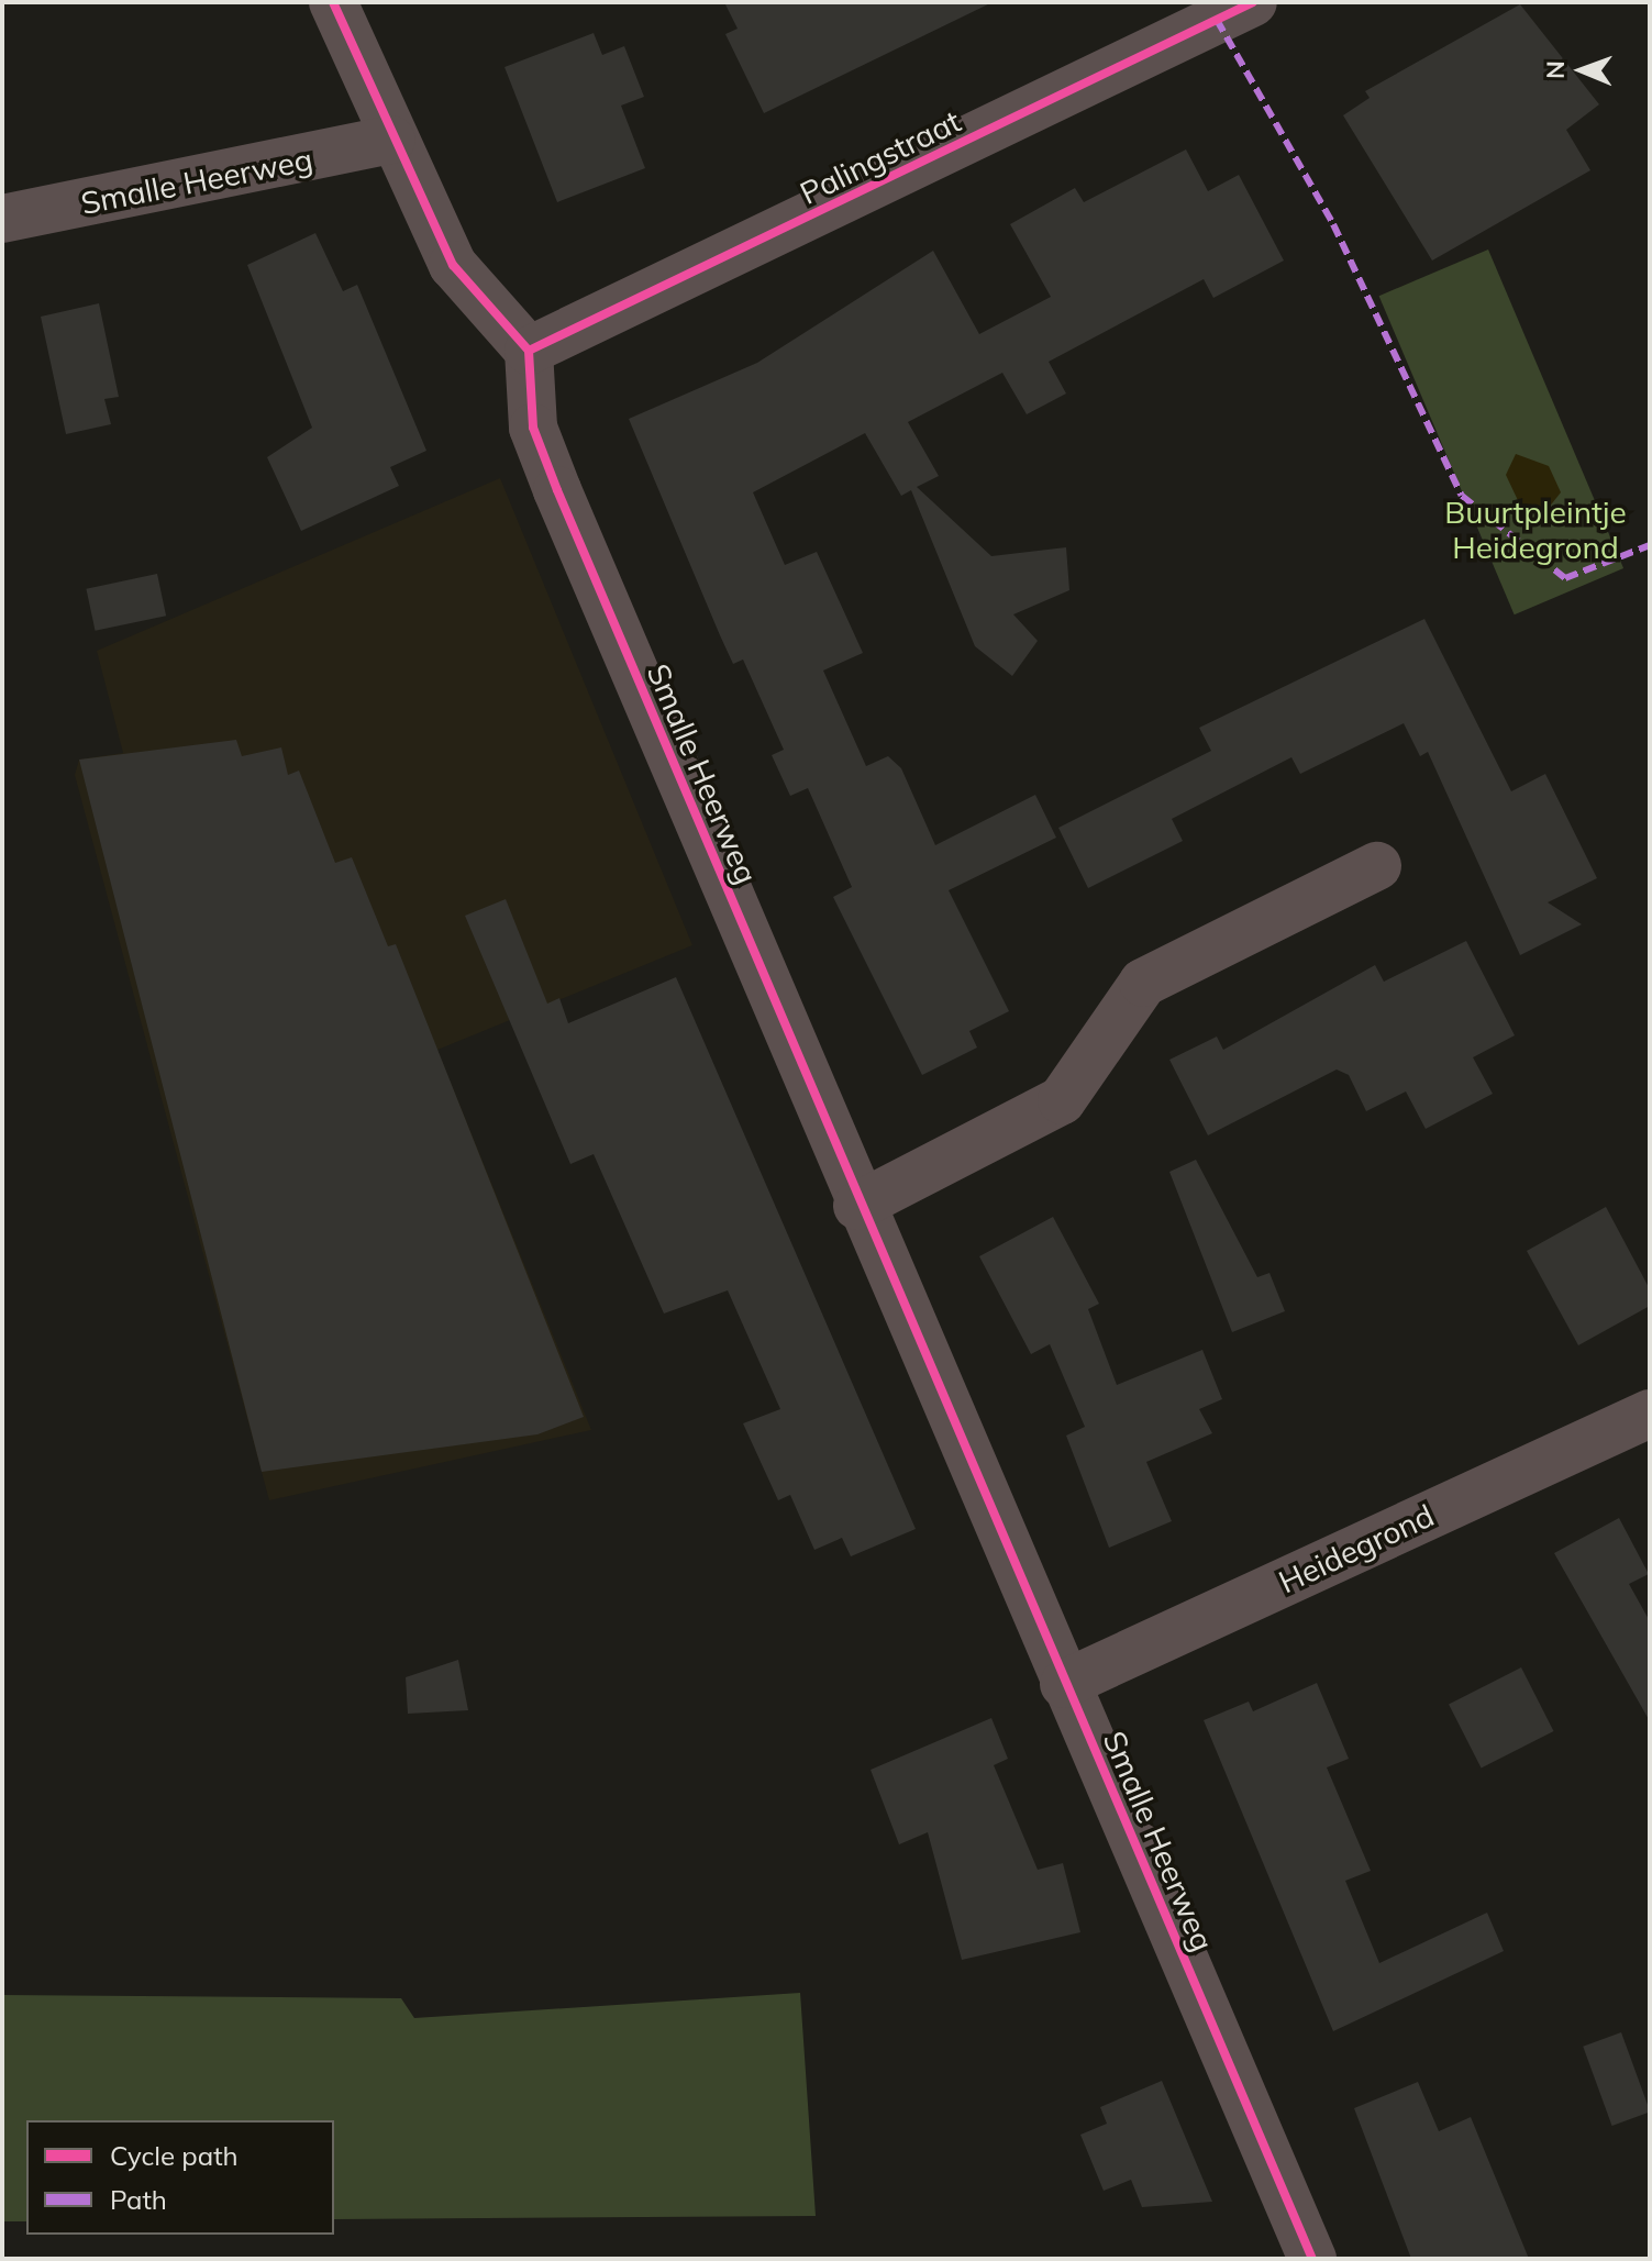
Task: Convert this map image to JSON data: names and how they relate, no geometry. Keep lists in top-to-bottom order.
{
  "streets": {
    "street": ["Palingstraat", "Smalle Heerweg", "Heidegrond"]
  },
  "crossings": [
    ["Palingstraat", "Smalle Heerweg"],
    ["Smalle Heerweg", "Heidegrond"]
  ],
  "parks": ["Buurtpleintje Heidegrond"],
  "legend": ["Cycle path", "Path"],
  "north": "left"
}
